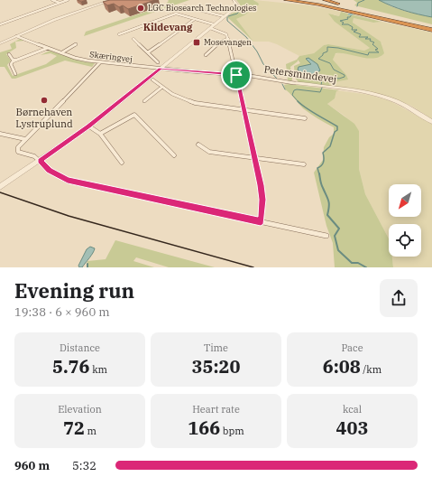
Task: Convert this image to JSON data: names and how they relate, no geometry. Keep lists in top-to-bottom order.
{
  "streets": {
    "street": ["Skæringvej", "Petersmindevej"]
  },
  "crossings": [
    ["Skæringvej", "Petersmindevej"]
  ],
  "districts": ["Kildevang"],
  "places": {
    "other": ["LGC Biosearch Technologies", "Børnehaven Lystruplund"],
    "transit": ["Mosevangen"]
  },
  "north": "bottom left",
  "page": {
    "heading": ["Evening run", "19:38 · 6 × 960 m"],
    "stats": [
      ["Distance", "5.76 km"],
      ["Time", "35:20"],
      ["Pace", "6:08 /km"],
      ["Elevation", "72 m"],
      ["Heart rate", "166 bpm"],
      ["kcal", "403"]
    ],
    "list": [
      {
        "name": "960 m",
        "note": "5:32"
      }
    ]
  }
}
